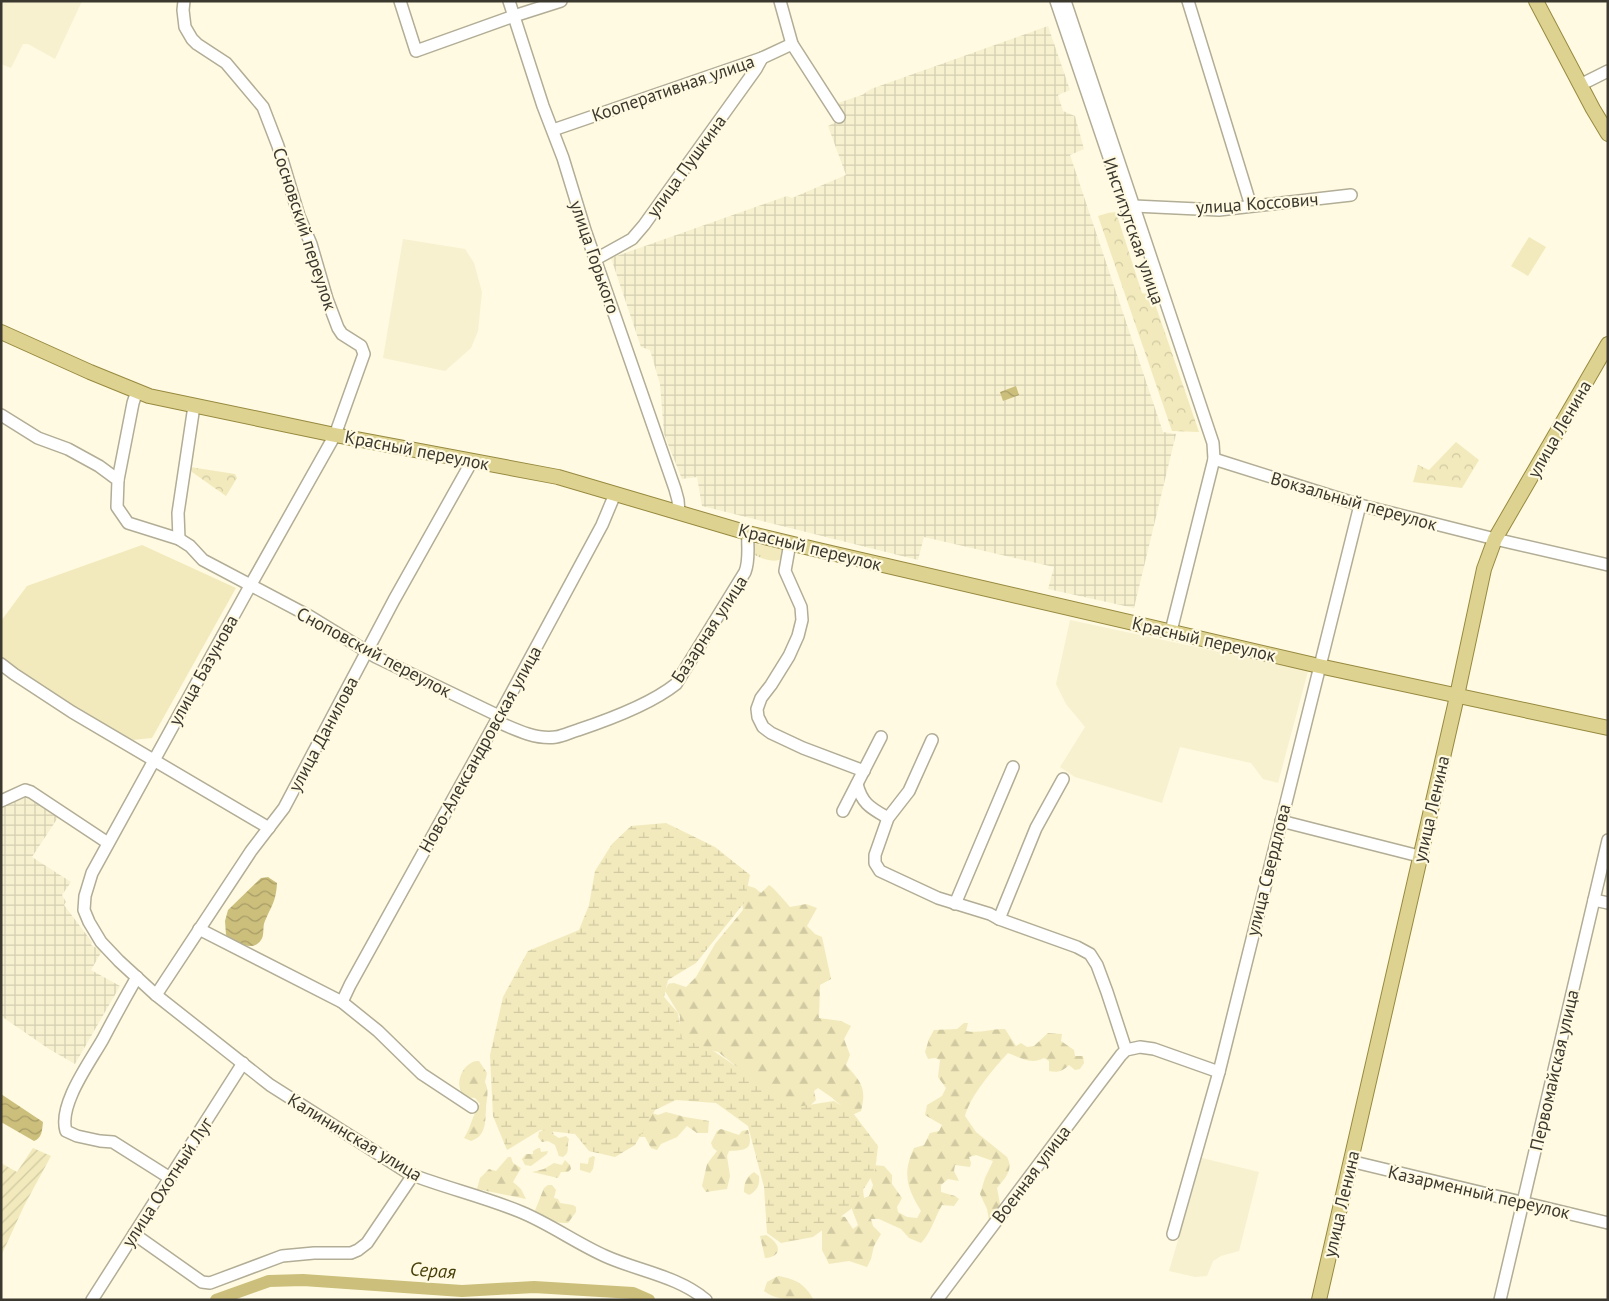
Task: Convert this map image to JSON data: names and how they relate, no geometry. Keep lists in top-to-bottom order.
{
  "streets": {
    "main road": ["улица Ленина", "Красный переулок"],
    "street": [
      "Кооперативная улица",
      "улица Пушкина",
      "улица Коссович",
      "Сосновский переулок",
      "Институтская улица",
      "улица Горького",
      "Вокзальный переулок",
      "Базарная улица",
      "Сноповский переулок",
      "улица Базунова",
      "улица Данилова",
      "Ново-Александровская улица",
      "улица Свердлова",
      "Первомайская улица",
      "Калининская улица",
      "Военная улица",
      "улица Охотный Луг",
      "Казарменный переулок"
    ]
  },
  "crossings": [
    ["Кооперативная улица", "улица Пушкина"],
    ["Кооперативная улица", "улица Горького"],
    ["улица Пушкина", "улица Горького"],
    ["улица Коссович", "Институтская улица"],
    ["Сосновский переулок", "Красный переулок"],
    ["Сосновский переулок", "улица Базунова"],
    ["Институтская улица", "Красный переулок"],
    ["Институтская улица", "Вокзальный переулок"],
    ["улица Горького", "Красный переулок"],
    ["улица Ленина", "Красный переулок"],
    ["улица Ленина", "Вокзальный переулок"],
    ["улица Ленина", "Казарменный переулок"],
    ["Красный переулок", "Базарная улица"],
    ["Красный переулок", "улица Базунова"],
    ["Красный переулок", "улица Данилова"],
    ["Красный переулок", "Ново-Александровская улица"],
    ["Красный переулок", "улица Свердлова"],
    ["Вокзальный переулок", "улица Свердлова"],
    ["Базарная улица", "Сноповский переулок"],
    ["Базарная улица", "Ново-Александровская улица"],
    ["Сноповский переулок", "улица Базунова"],
    ["Сноповский переулок", "улица Данилова"],
    ["Сноповский переулок", "Ново-Александровская улица"],
    ["улица Базунова", "Калининская улица"],
    ["улица Данилова", "Калининская улица"],
    ["Первомайская улица", "Казарменный переулок"],
    ["Калининская улица", "улица Охотный Луг"]
  ],
  "water": ["Серая"]
}
